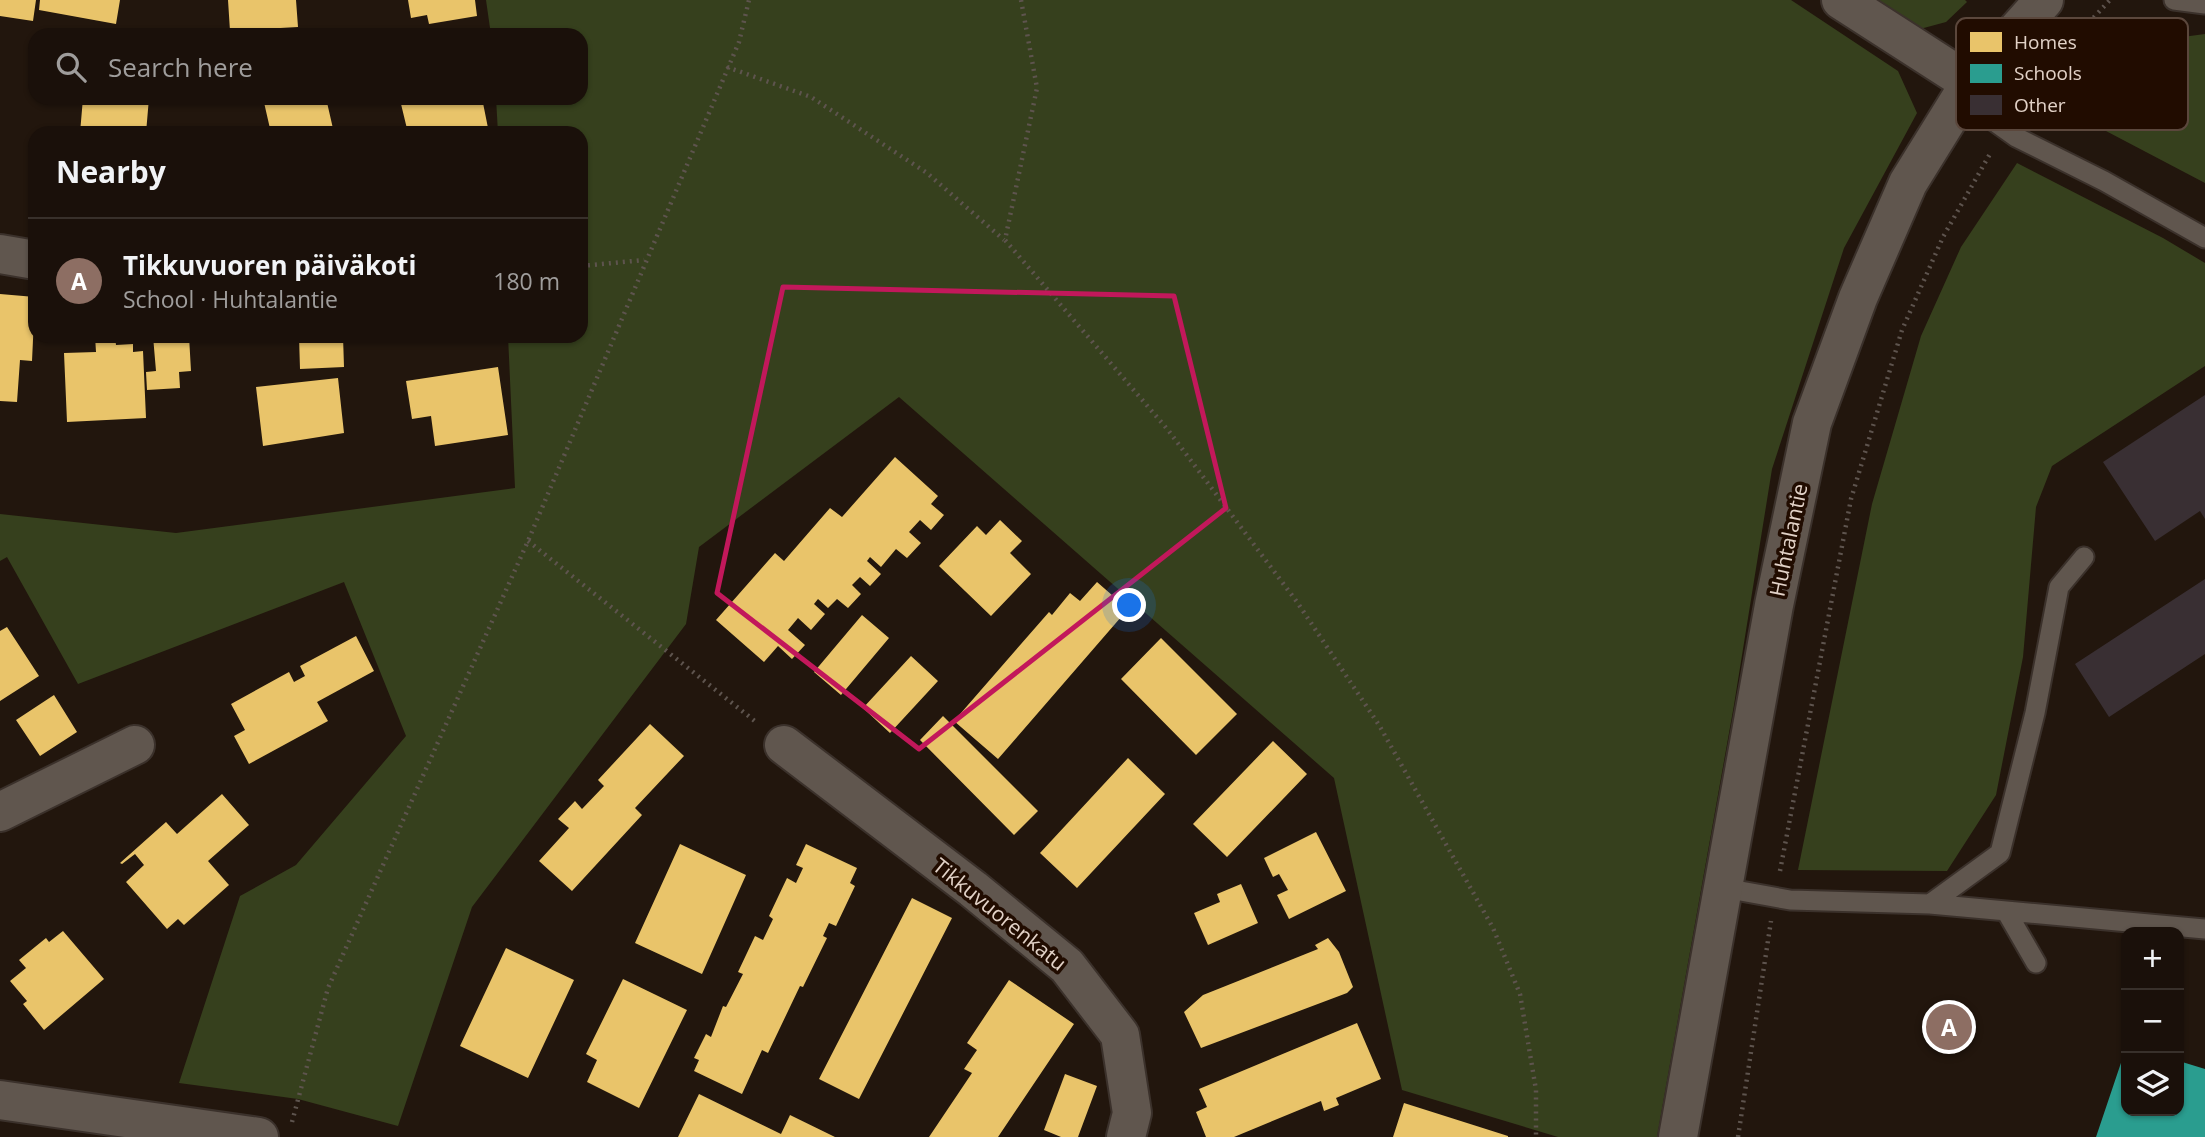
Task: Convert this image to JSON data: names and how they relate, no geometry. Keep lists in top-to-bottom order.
{
  "streets": {
    "main road": ["Huhtalantie", "Tikkuvuorenkatu"]
  },
  "legend": ["Homes", "Schools", "Other"],
  "page": {
    "search": "Search here",
    "heading": "Nearby",
    "list": [
      {
        "mark": "A",
        "name": "Tikkuvuoren päiväkoti",
        "note": "School · Huhtalantie",
        "value": "180 m"
      }
    ],
    "map_buttons": ["+", "−"],
    "pins": "A"
  }
}
